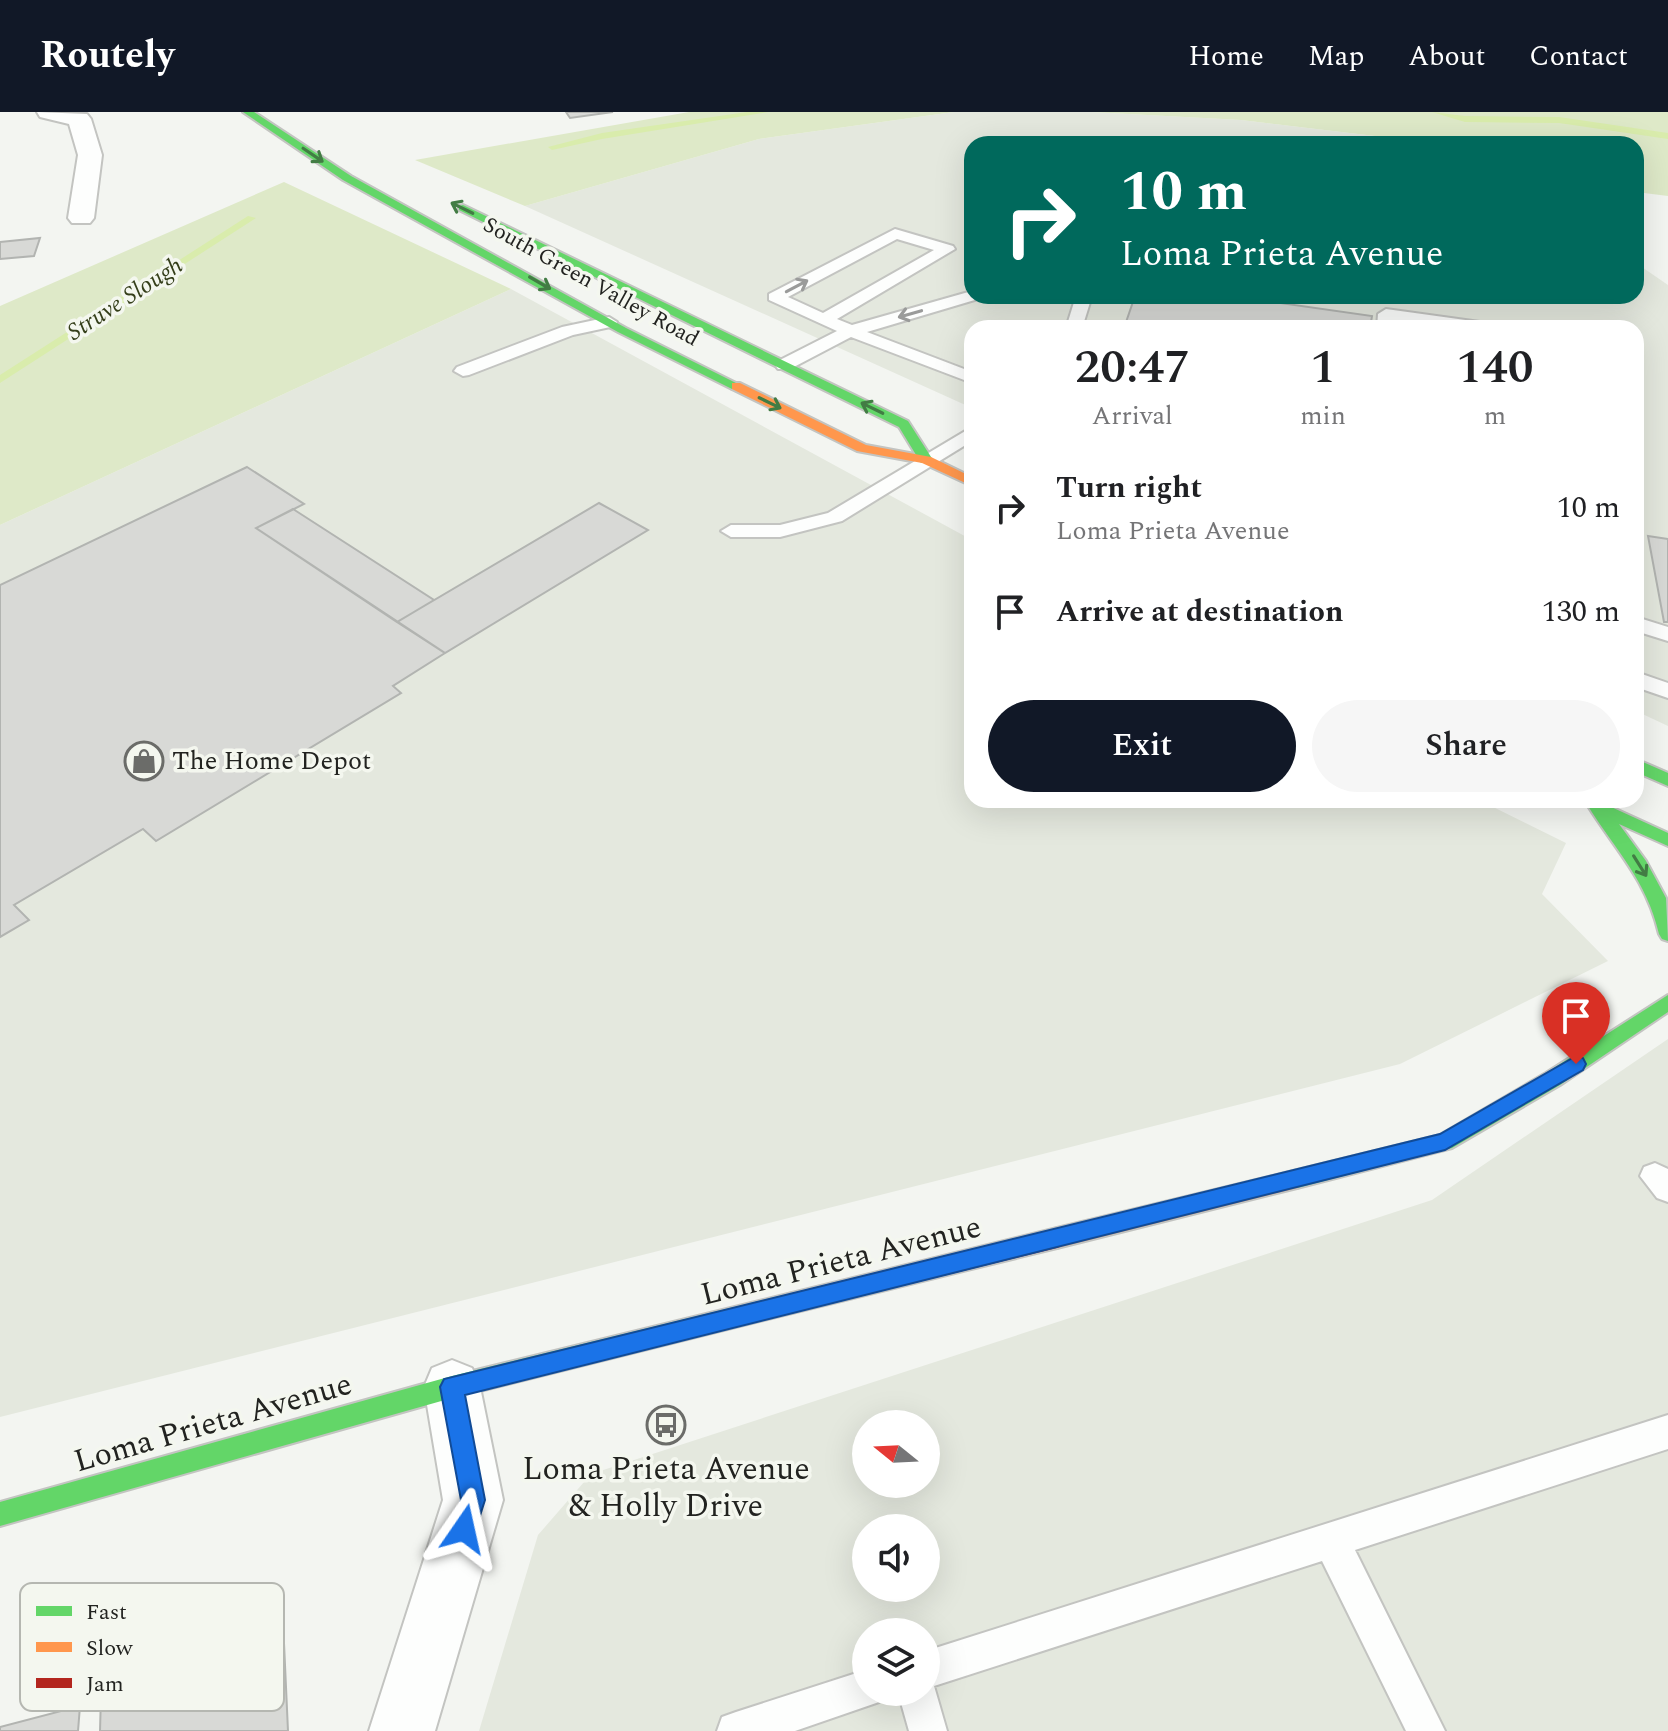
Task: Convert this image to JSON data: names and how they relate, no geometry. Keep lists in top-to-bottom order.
{
  "streets": {
    "main road": ["South Green Valley Road", "Loma Prieta Avenue"]
  },
  "water": ["Struve Slough"],
  "places": {
    "shop": ["The Home Depot"],
    "bus stop": ["Loma Prieta Avenue & Holly Drive"]
  },
  "legend": ["Fast", "Slow", "Jam"],
  "north": "left",
  "page": {
    "header": "Routely",
    "nav": [
      "Home",
      "Map",
      "About",
      "Contact"
    ],
    "turn": ["10 m", "Loma Prieta Avenue"],
    "eta": [
      "20:47",
      "Arrival",
      "1",
      "min",
      "140",
      "m"
    ],
    "list": [
      {
        "name": "Turn right",
        "note": "Loma Prieta Avenue",
        "value": "10 m"
      },
      {
        "name": "Arrive at destination",
        "value": "130 m"
      }
    ],
    "buttons": ["Exit", "Share"]
  }
}
